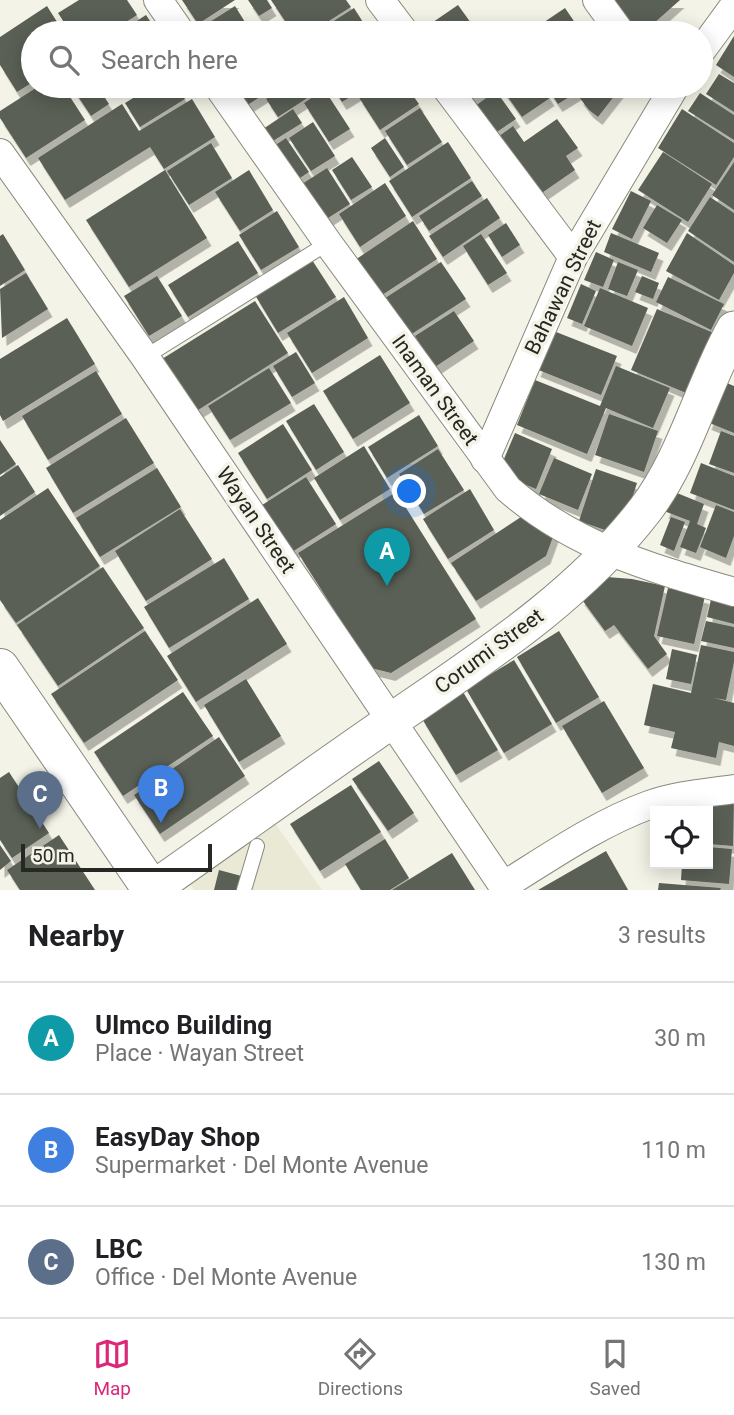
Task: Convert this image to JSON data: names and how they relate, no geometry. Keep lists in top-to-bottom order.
{
  "streets": {
    "street": [
      "Bahawan Street",
      "Inaman Street",
      "Wayan Street",
      "Corumi Street"
    ]
  },
  "crossings": [
    ["Bahawan Street", "Inaman Street"],
    ["Inaman Street", "Corumi Street"],
    ["Wayan Street", "Corumi Street"]
  ],
  "scale_bar": "50 m",
  "page": {
    "search": "Search here",
    "pins": ["A", "B", "C"],
    "scale": "50 m",
    "heading": ["Nearby", "3 results"],
    "list": [
      {
        "mark": "A",
        "name": "Ulmco Building",
        "note": "Place · Wayan Street",
        "value": "30 m"
      },
      {
        "mark": "B",
        "name": "EasyDay Shop",
        "note": "Supermarket · Del Monte Avenue",
        "value": "110 m"
      },
      {
        "mark": "C",
        "name": "LBC",
        "note": "Office · Del Monte Avenue",
        "value": "130 m"
      }
    ],
    "nav": ["Map", "Directions", "Saved"]
  }
}
